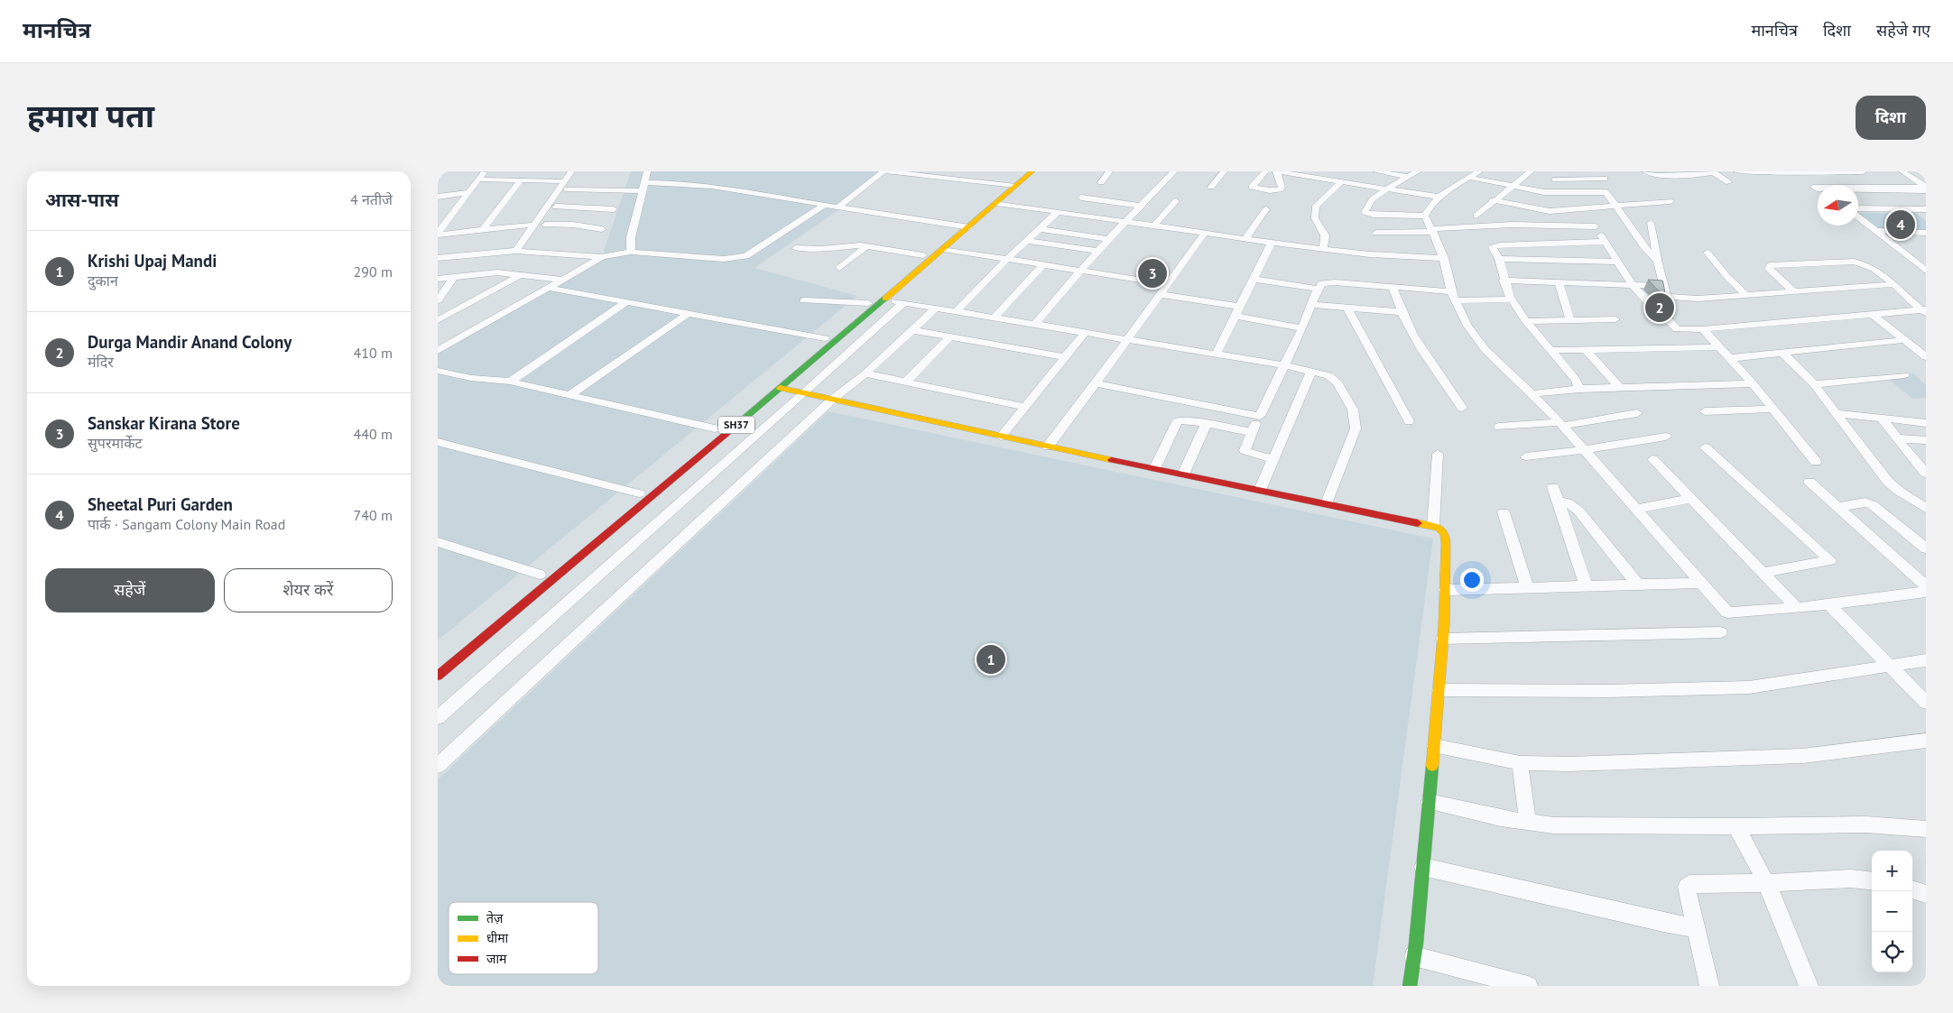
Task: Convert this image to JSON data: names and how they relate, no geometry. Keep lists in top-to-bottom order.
{
  "streets": {
    "main road": ["SH37"]
  },
  "legend": ["तेज़", "धीमा", "जाम"],
  "north": "left",
  "page": {
    "header": "मानचित्र",
    "nav": ["मानचित्र", "दिशा", "सहेजे गए"],
    "title": "हमारा पता",
    "buttons": [
      "दिशा",
      ["सहेजें", "शेयर करें"]
    ],
    "heading": ["आस-पास", "4 नतीजे"],
    "pins": [
      "4",
      "3",
      "2",
      "1"
    ],
    "list": [
      {
        "mark": "1",
        "name": "Krishi Upaj Mandi",
        "note": "दुकान",
        "value": "290 m"
      },
      {
        "mark": "2",
        "name": "Durga Mandir Anand Colony",
        "note": "मंदिर",
        "value": "410 m"
      },
      {
        "mark": "3",
        "name": "Sanskar Kirana Store",
        "note": "सुपरमार्केट",
        "value": "440 m"
      },
      {
        "mark": "4",
        "name": "Sheetal Puri Garden",
        "note": "पार्क · Sangam Colony Main Road",
        "value": "740 m"
      }
    ],
    "map_buttons": ["+", "−"]
  }
}
